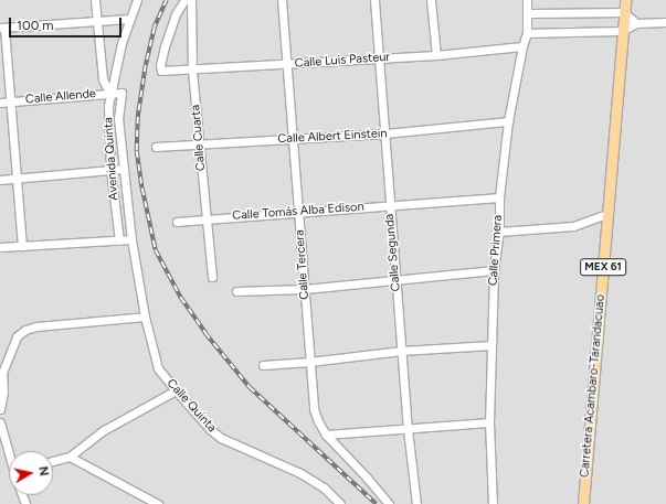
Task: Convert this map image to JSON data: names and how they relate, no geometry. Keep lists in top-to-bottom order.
{
  "streets": {
    "main road": ["MEX 61", "Carretera Acambaro-Tarandacuao"],
    "street": [
      "Calle Luis Pasteur",
      "Calle Allende",
      "Calle Albert Einstein",
      "Calle Cuarta",
      "Avenida Quinta",
      "Calle Tomás Alba Edison",
      "Calle Primera",
      "Calle Segunda",
      "Calle Tercera",
      "Calle Quinta"
    ]
  },
  "crossings": [
    ["Calle Luis Pasteur", "Calle Cuarta"],
    ["Calle Luis Pasteur", "Calle Primera"],
    ["Calle Luis Pasteur", "Calle Segunda"],
    ["Calle Luis Pasteur", "Calle Tercera"],
    ["Calle Allende", "Avenida Quinta"],
    ["Calle Albert Einstein", "Calle Cuarta"],
    ["Calle Albert Einstein", "Calle Primera"],
    ["Calle Albert Einstein", "Calle Segunda"],
    ["Calle Albert Einstein", "Calle Tercera"],
    ["Calle Cuarta", "Calle Tomás Alba Edison"],
    ["Avenida Quinta", "Calle Quinta"],
    ["Calle Tomás Alba Edison", "Calle Primera"],
    ["Calle Tomás Alba Edison", "Calle Segunda"],
    ["Calle Tomás Alba Edison", "Calle Tercera"],
    ["MEX 61", "Carretera Acambaro-Tarandacuao"]
  ],
  "scale_bar": "100 m",
  "north": "right"
}
